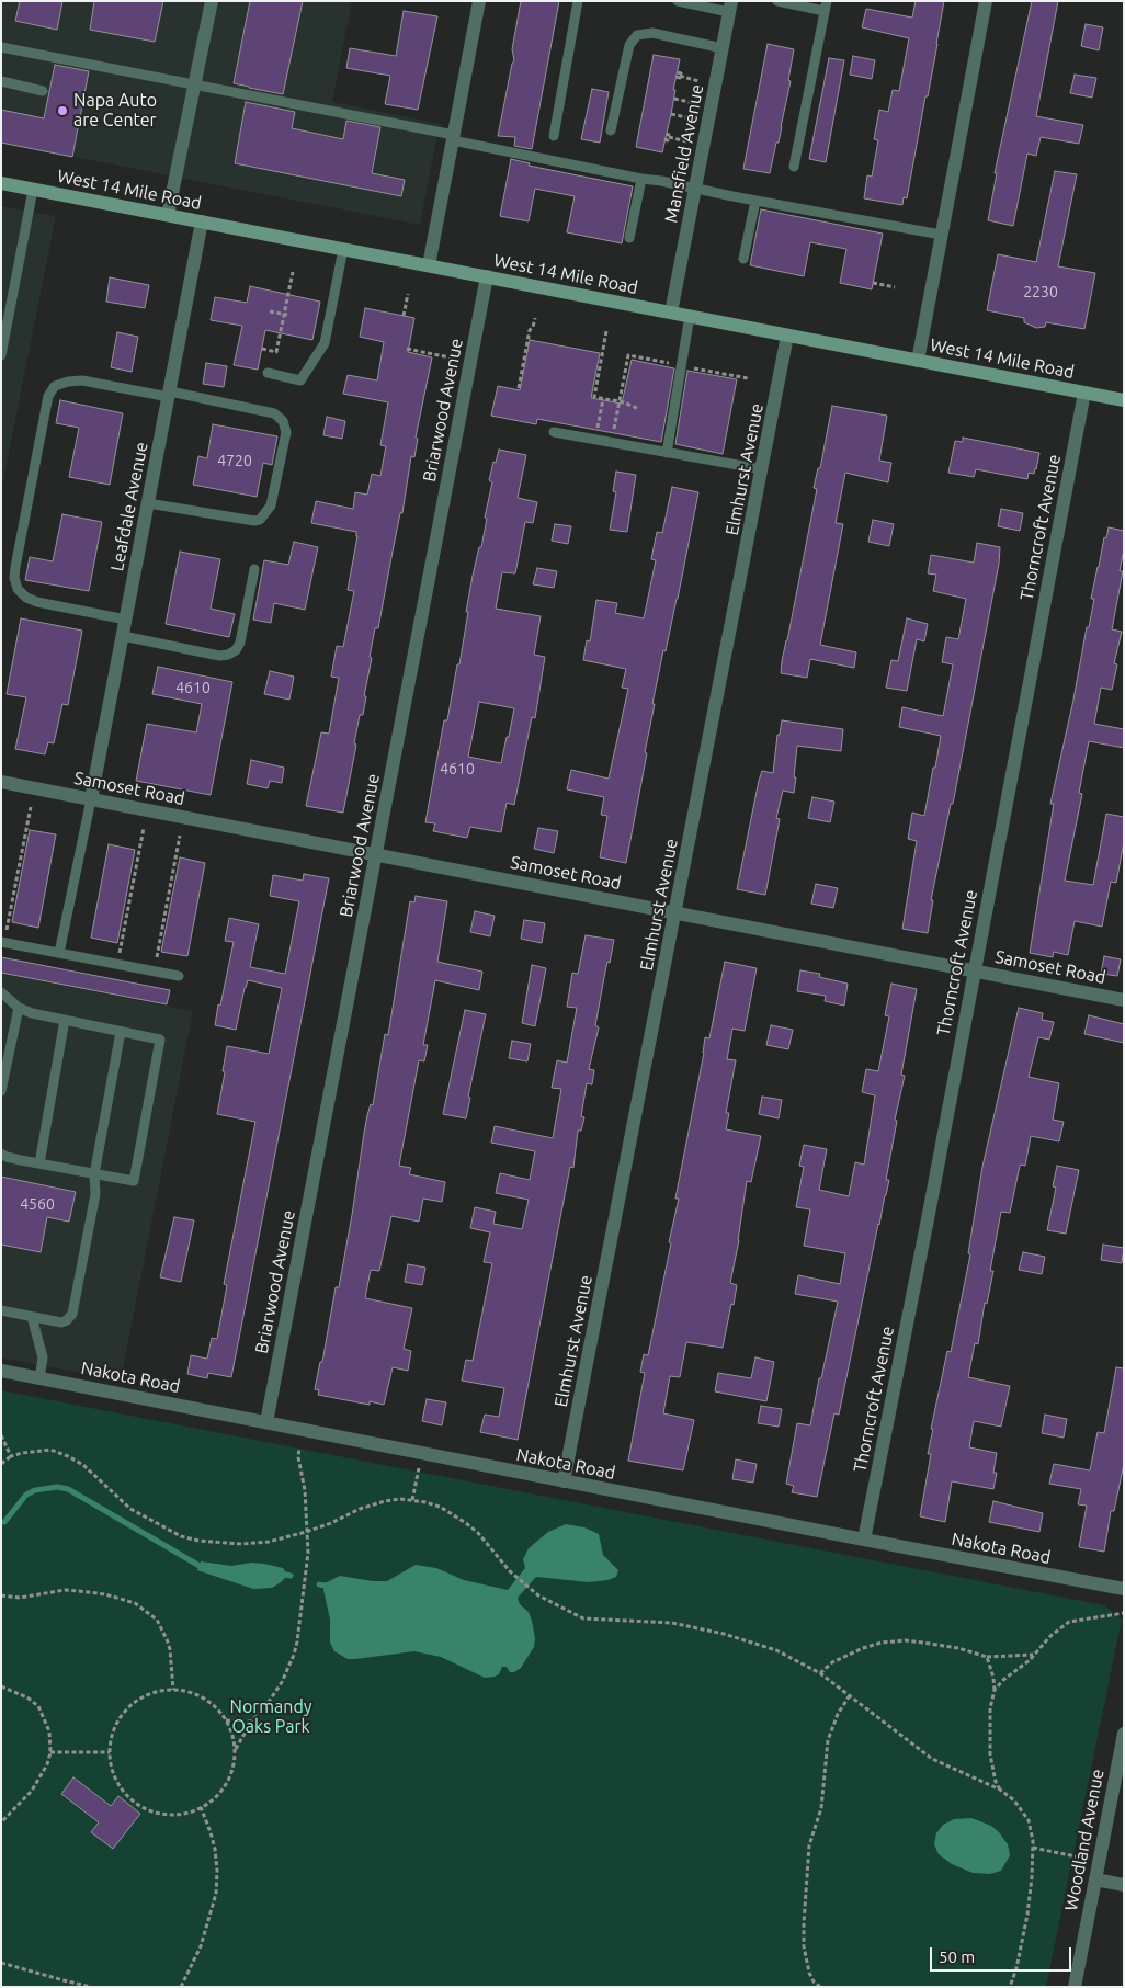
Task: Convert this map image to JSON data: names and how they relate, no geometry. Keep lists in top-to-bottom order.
{
  "streets": {
    "main road": ["West 14 Mile Road"],
    "street": [
      "Mansfield Avenue",
      "Briarwood Avenue",
      "Elmhurst Avenue",
      "Leafdale Avenue",
      "Thorncroft Avenue",
      "Samoset Road",
      "Nakota Road",
      "Woodland Avenue"
    ]
  },
  "crossings": [
    ["Mansfield Avenue", "West 14 Mile Road"],
    ["West 14 Mile Road", "Briarwood Avenue"],
    ["West 14 Mile Road", "Elmhurst Avenue"],
    ["West 14 Mile Road", "Leafdale Avenue"],
    ["West 14 Mile Road", "Thorncroft Avenue"],
    ["Briarwood Avenue", "Samoset Road"],
    ["Briarwood Avenue", "Nakota Road"],
    ["Elmhurst Avenue", "Samoset Road"],
    ["Elmhurst Avenue", "Nakota Road"],
    ["Leafdale Avenue", "Samoset Road"],
    ["Thorncroft Avenue", "Samoset Road"],
    ["Thorncroft Avenue", "Nakota Road"]
  ],
  "parks": ["Normandy Oaks Park"],
  "places": ["Napa Auto are Center"],
  "house_numbers": [
    "2230",
    "4720",
    "4610",
    "4610",
    "4560"
  ],
  "scale_bar": "50 m"
}
